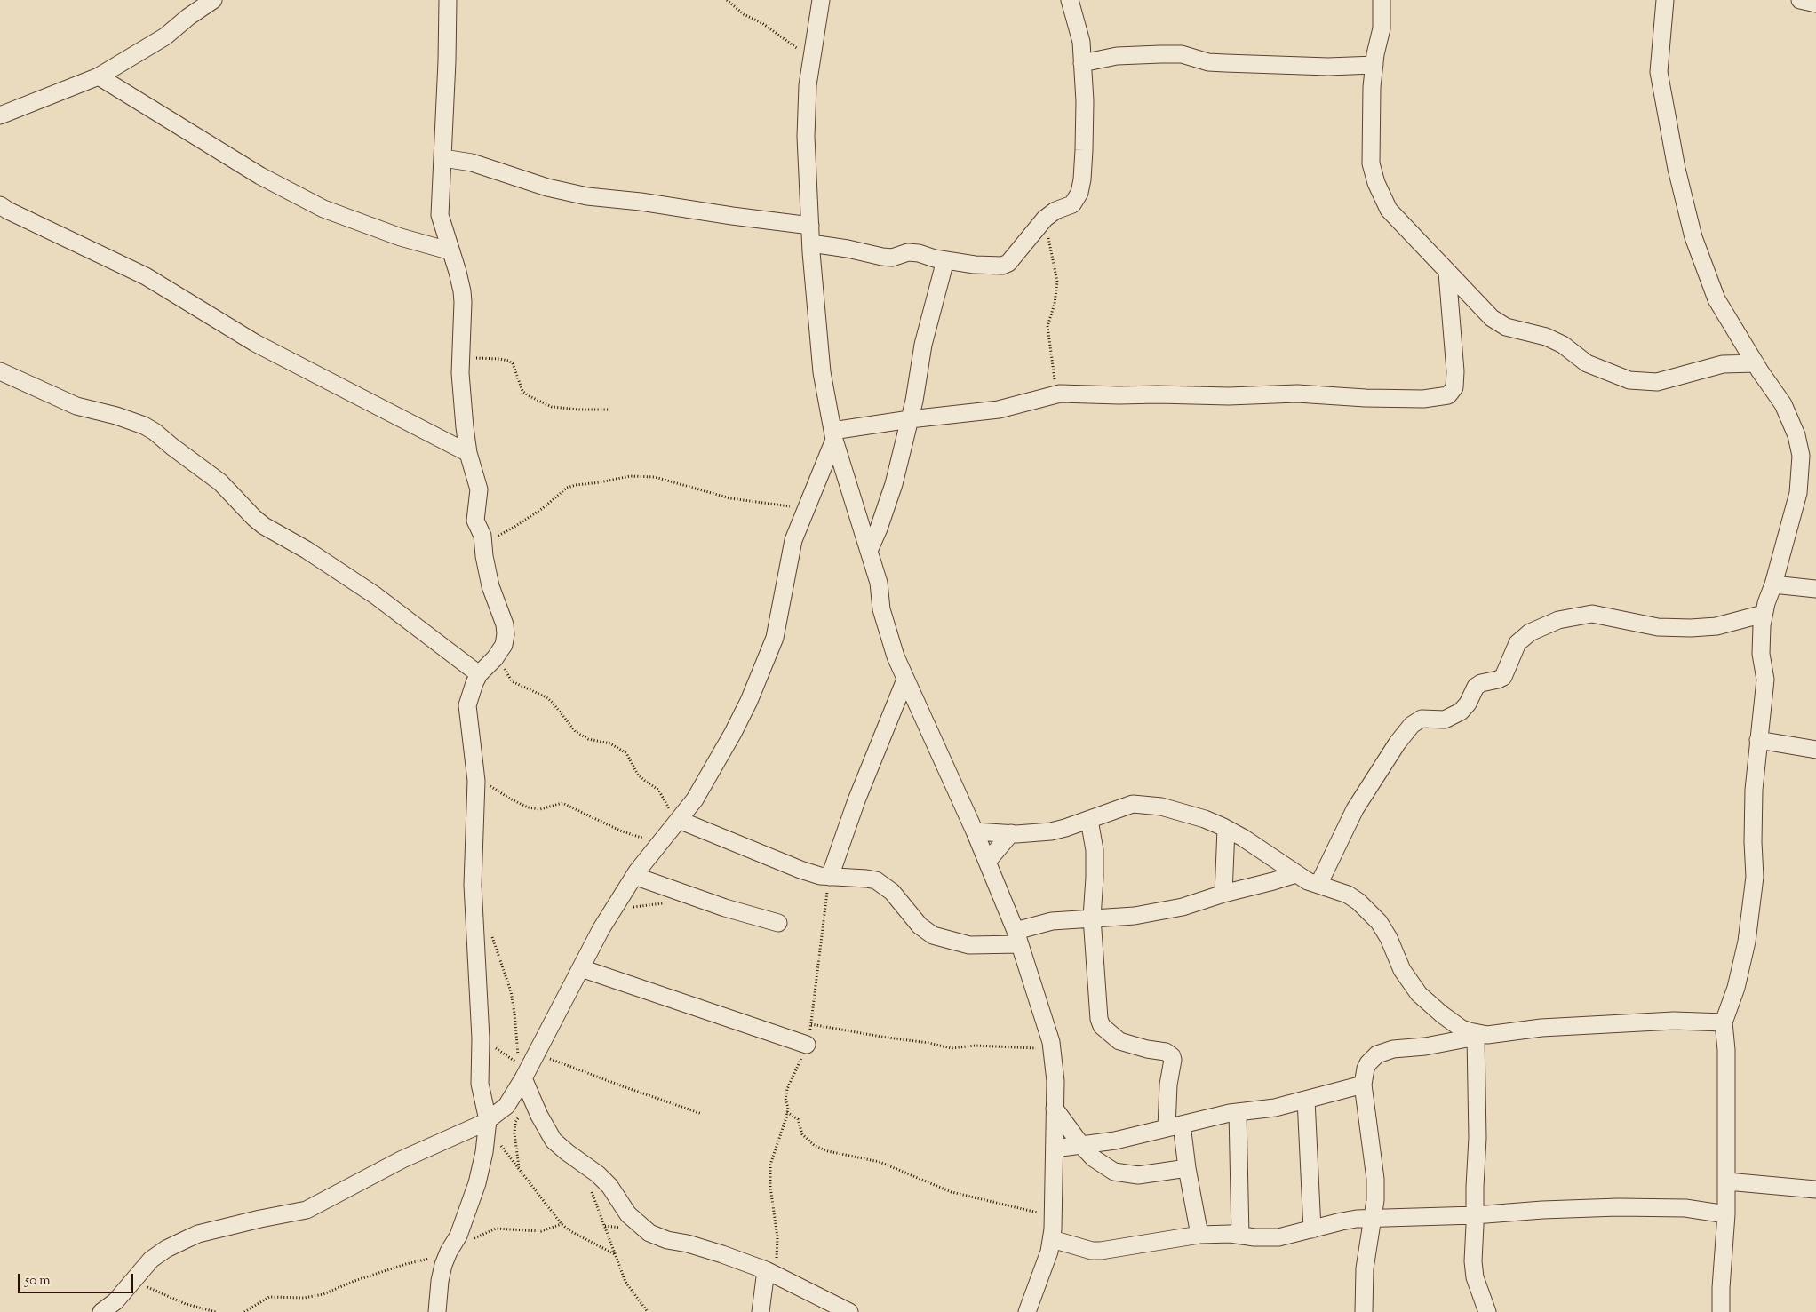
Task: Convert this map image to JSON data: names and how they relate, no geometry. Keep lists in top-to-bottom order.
{
  "scale_bar": "50 m"
}
